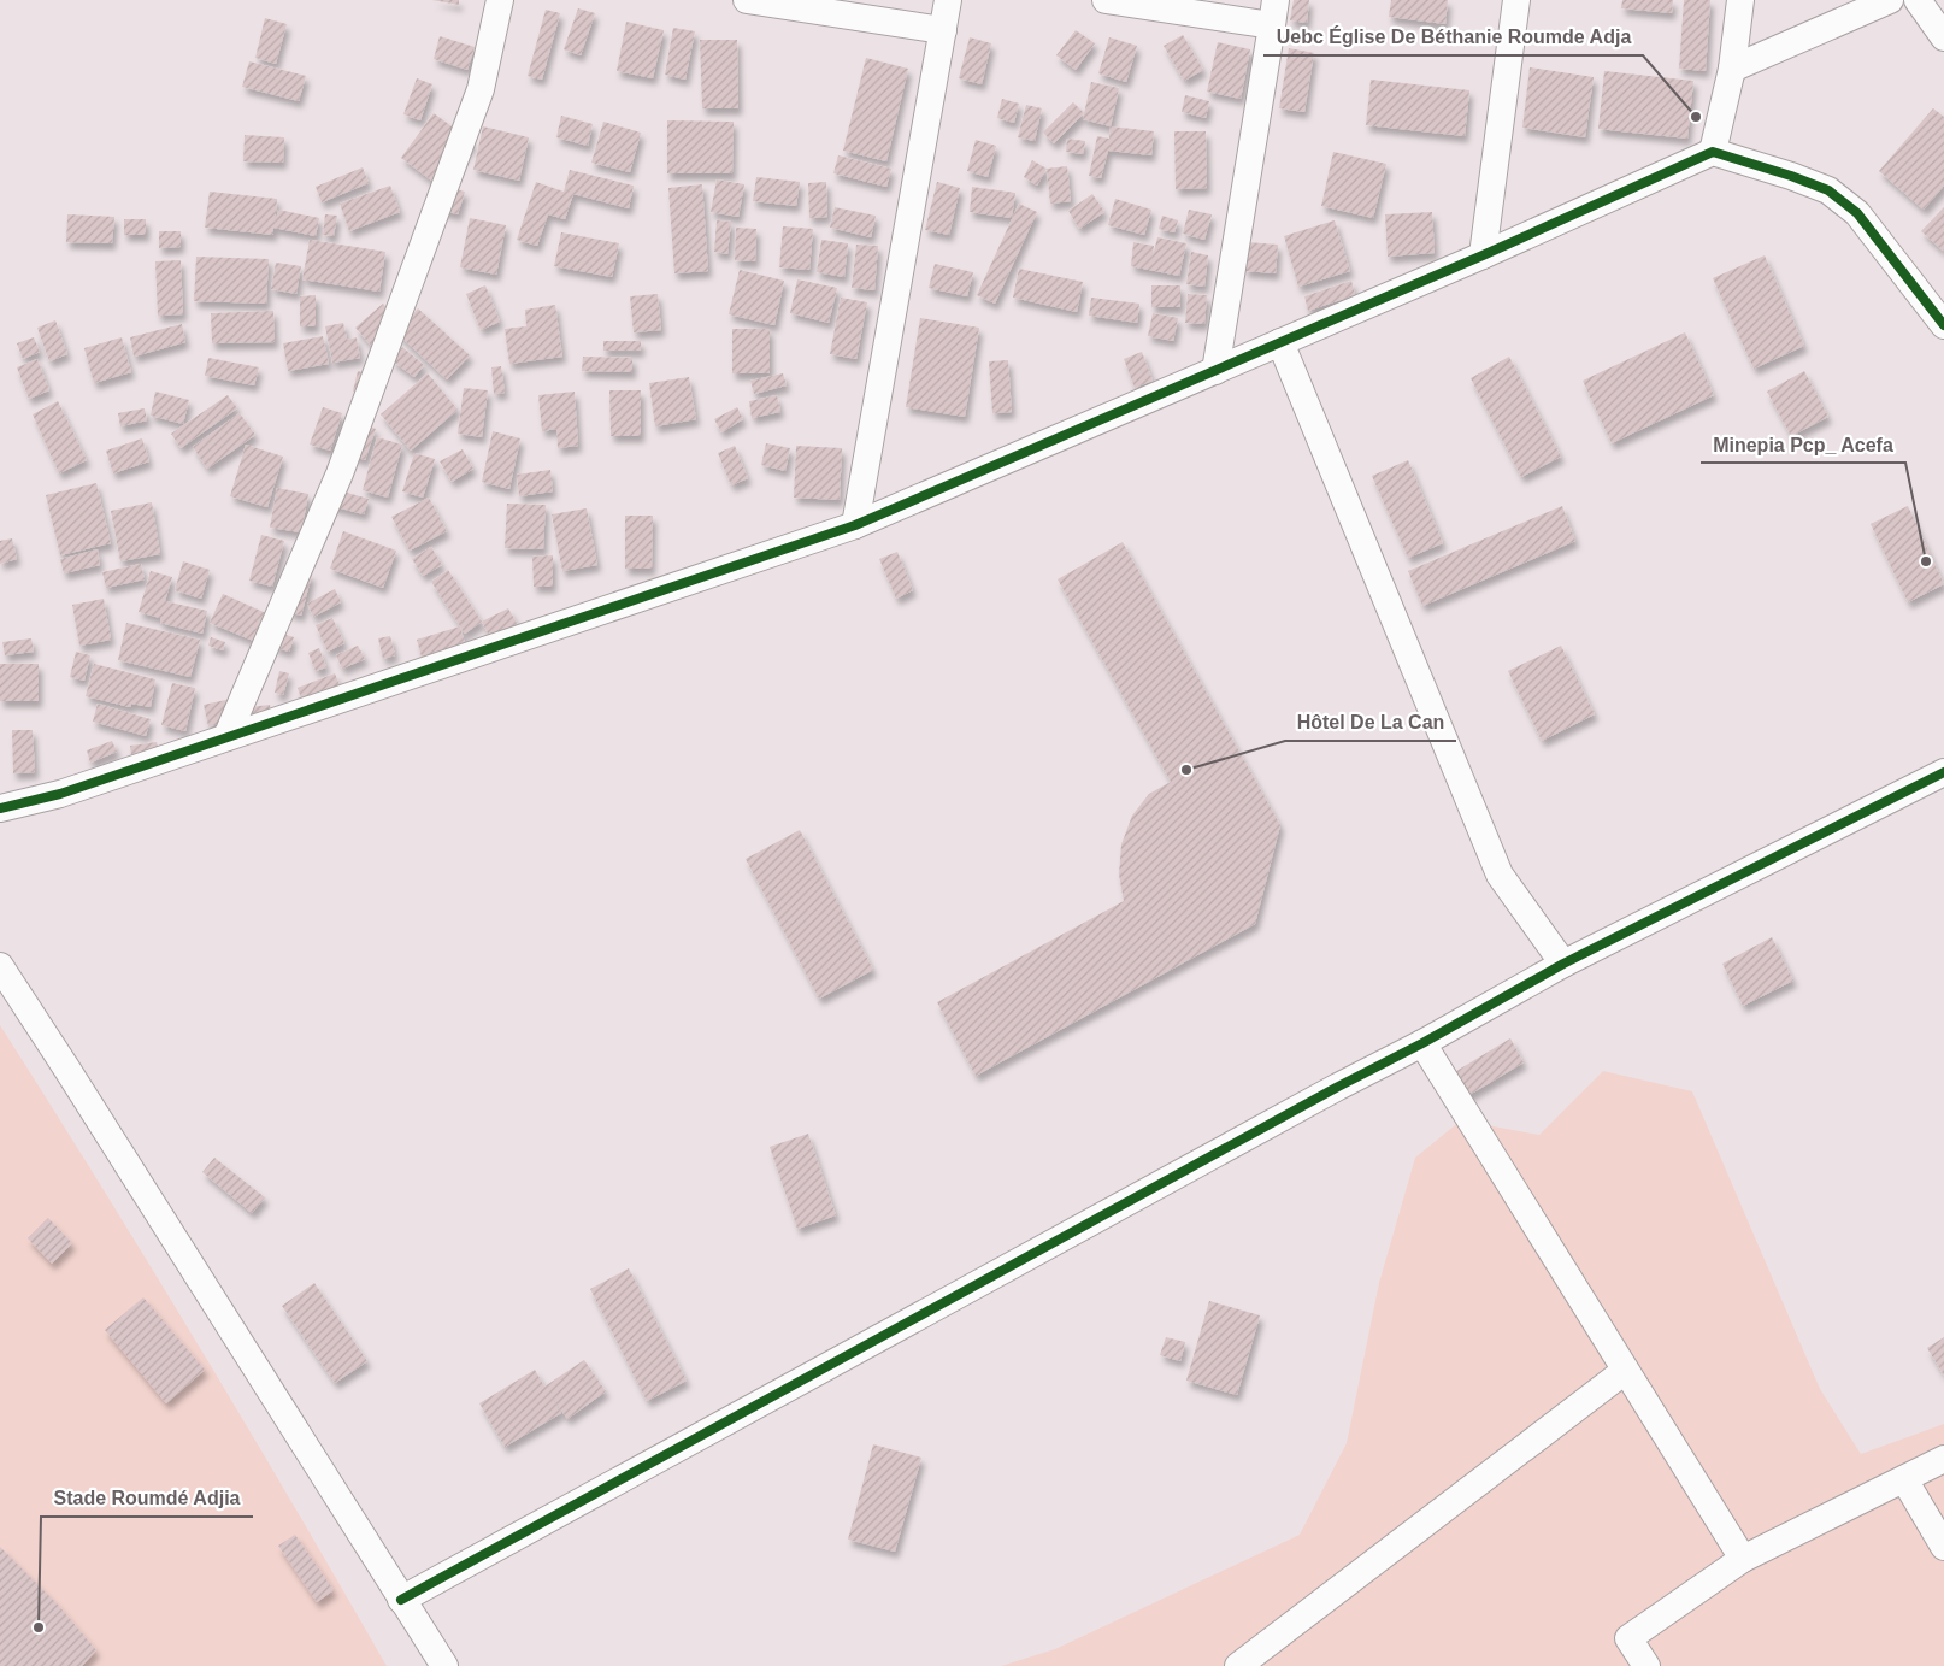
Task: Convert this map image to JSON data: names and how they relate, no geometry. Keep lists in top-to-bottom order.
{
  "places": [
    "Uebc Église De Béthanie Roumde Adja",
    "Minepia Pcp_ Acefa",
    "Hôtel De La Can",
    "Stade Roumdé Adjia"
  ]
}
